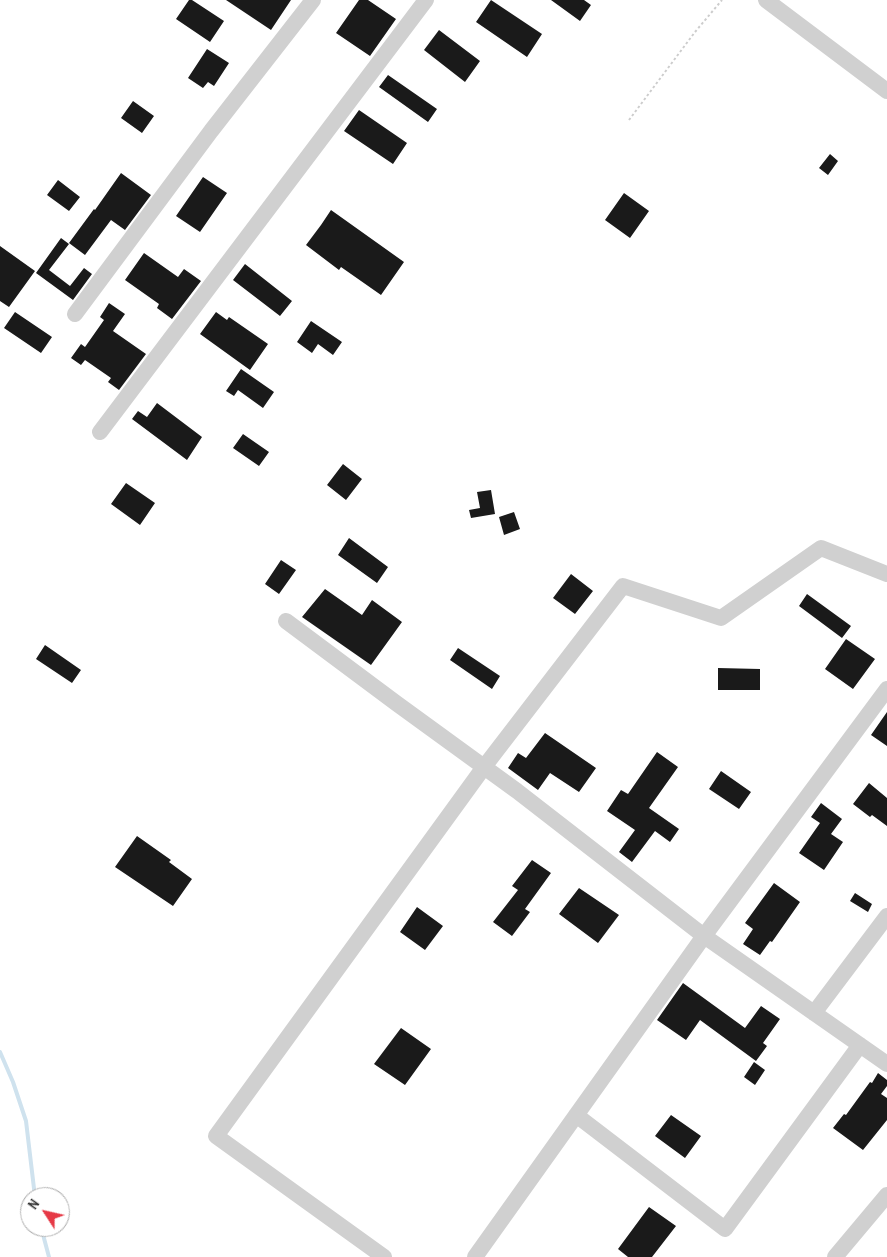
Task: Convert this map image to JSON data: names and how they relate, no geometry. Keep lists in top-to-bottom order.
{
  "north": "top left"
}
